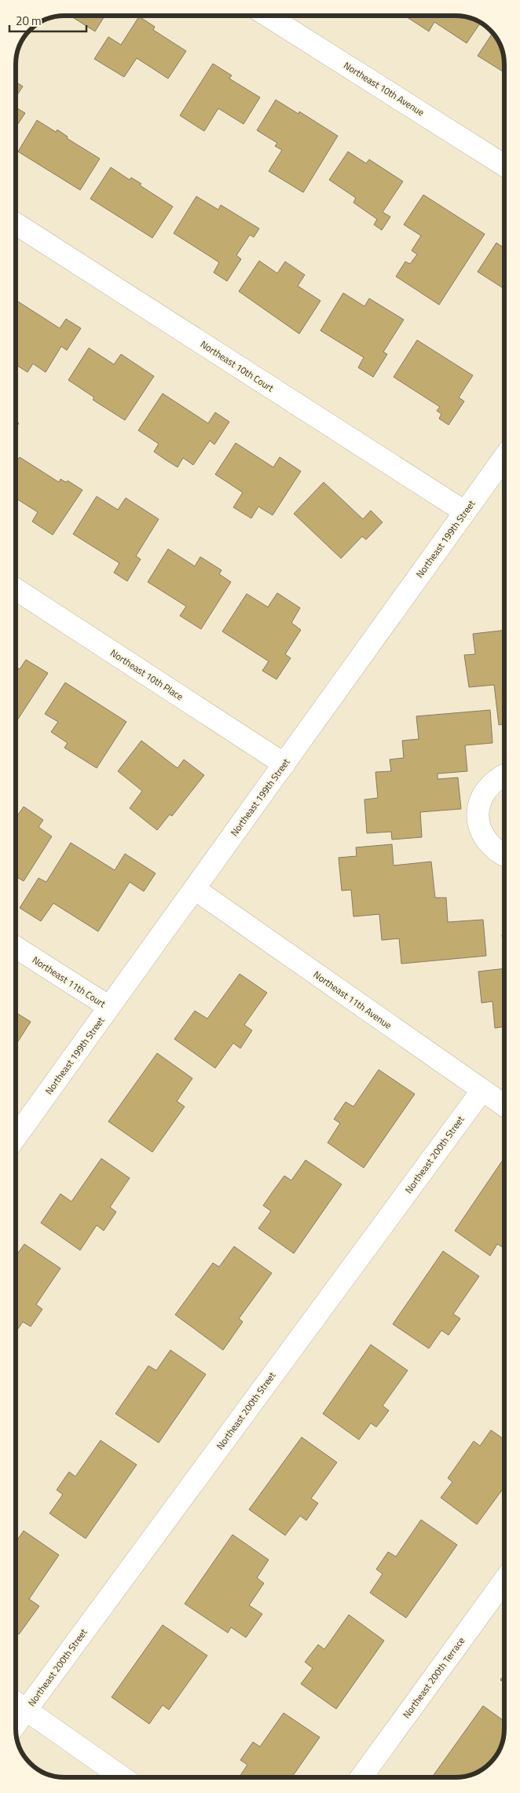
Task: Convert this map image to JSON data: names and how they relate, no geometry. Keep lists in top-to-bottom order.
{
  "streets": {
    "street": [
      "Northeast 10th Avenue",
      "Northeast 10th Court",
      "Northeast 199th Street",
      "Northeast 10th Place",
      "Northeast 11th Court",
      "Northeast 11th Avenue",
      "Northeast 200th Street",
      "Northeast 200th Terrace"
    ]
  },
  "crossings": [
    ["Northeast 10th Court", "Northeast 199th Street"],
    ["Northeast 199th Street", "Northeast 10th Place"],
    ["Northeast 199th Street", "Northeast 11th Court"],
    ["Northeast 199th Street", "Northeast 11th Avenue"],
    ["Northeast 11th Avenue", "Northeast 200th Street"]
  ],
  "scale_bar": "20 m"
}
